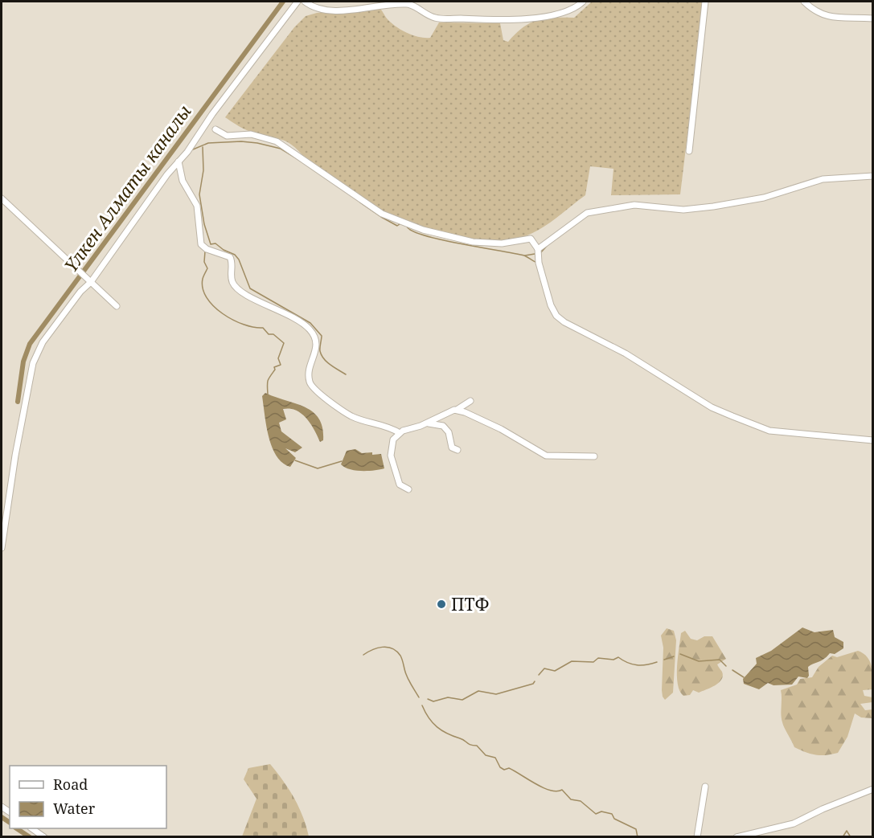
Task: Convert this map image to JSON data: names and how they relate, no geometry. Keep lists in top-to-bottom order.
{
  "water": ["Үлкен Алматы каналы"],
  "places": ["ПТФ"],
  "legend": ["Road", "Water"]
}
